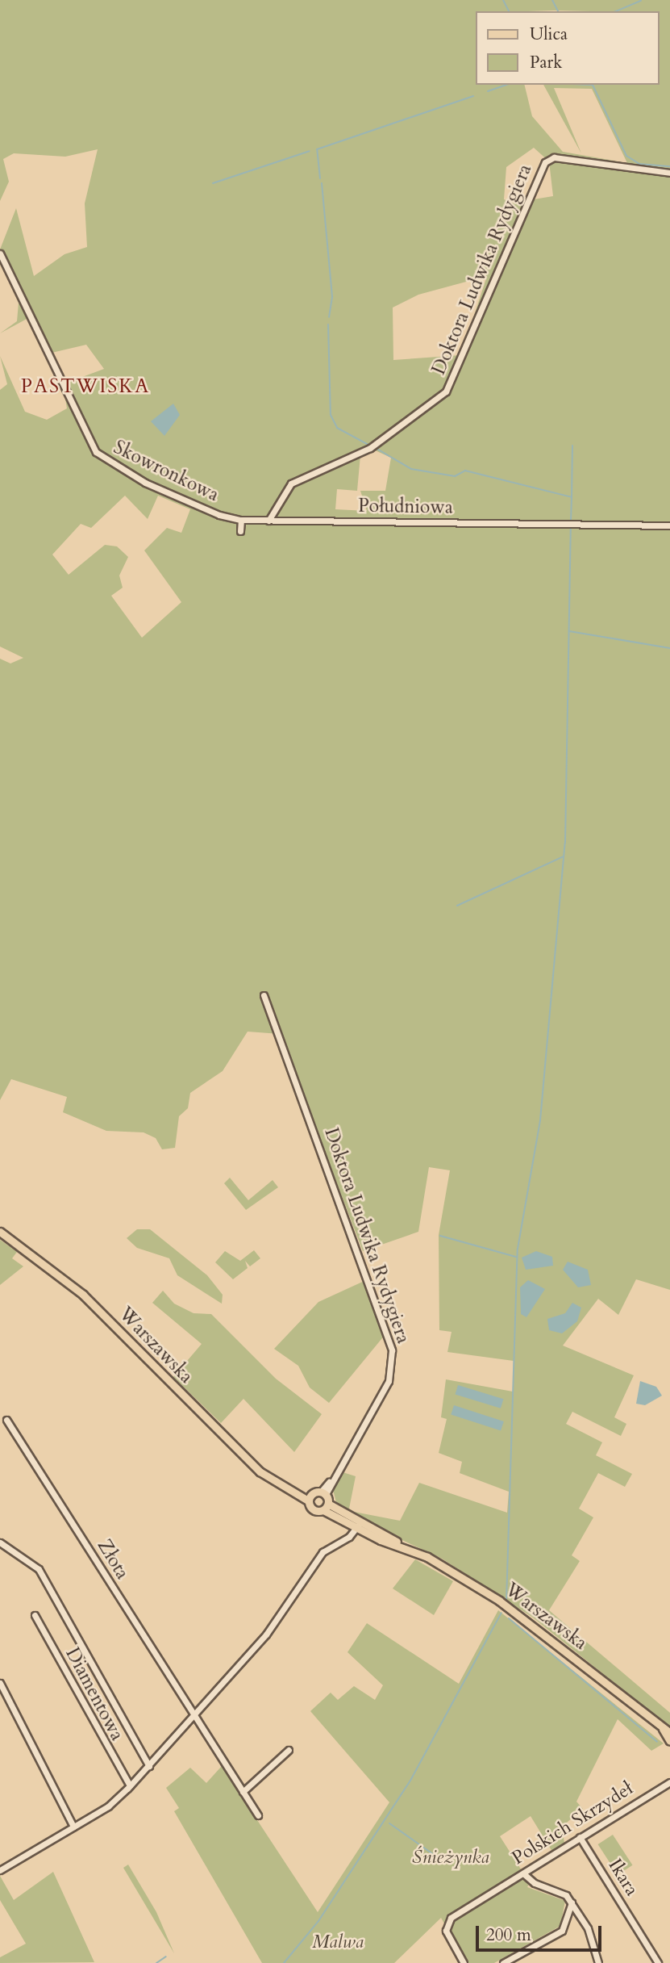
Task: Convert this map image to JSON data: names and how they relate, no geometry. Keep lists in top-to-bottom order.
{
  "streets": {
    "main road": ["Warszawska"],
    "street": [
      "Doktora Ludwika Rydygiera",
      "Skowronkowa",
      "Południowa",
      "Złota",
      "Diamentowa",
      "Polskich Skrzydeł",
      "Ikara"
    ]
  },
  "crossings": [
    ["Doktora Ludwika Rydygiera", "Południowa"],
    ["Skowronkowa", "Południowa"],
    ["Polskich Skrzydeł", "Ikara"]
  ],
  "districts": ["PASTWISKA"],
  "parks": ["Śnieżynka", "Malwa"],
  "legend": ["Ulica", "Park"],
  "scale_bar": "200 m"
}
